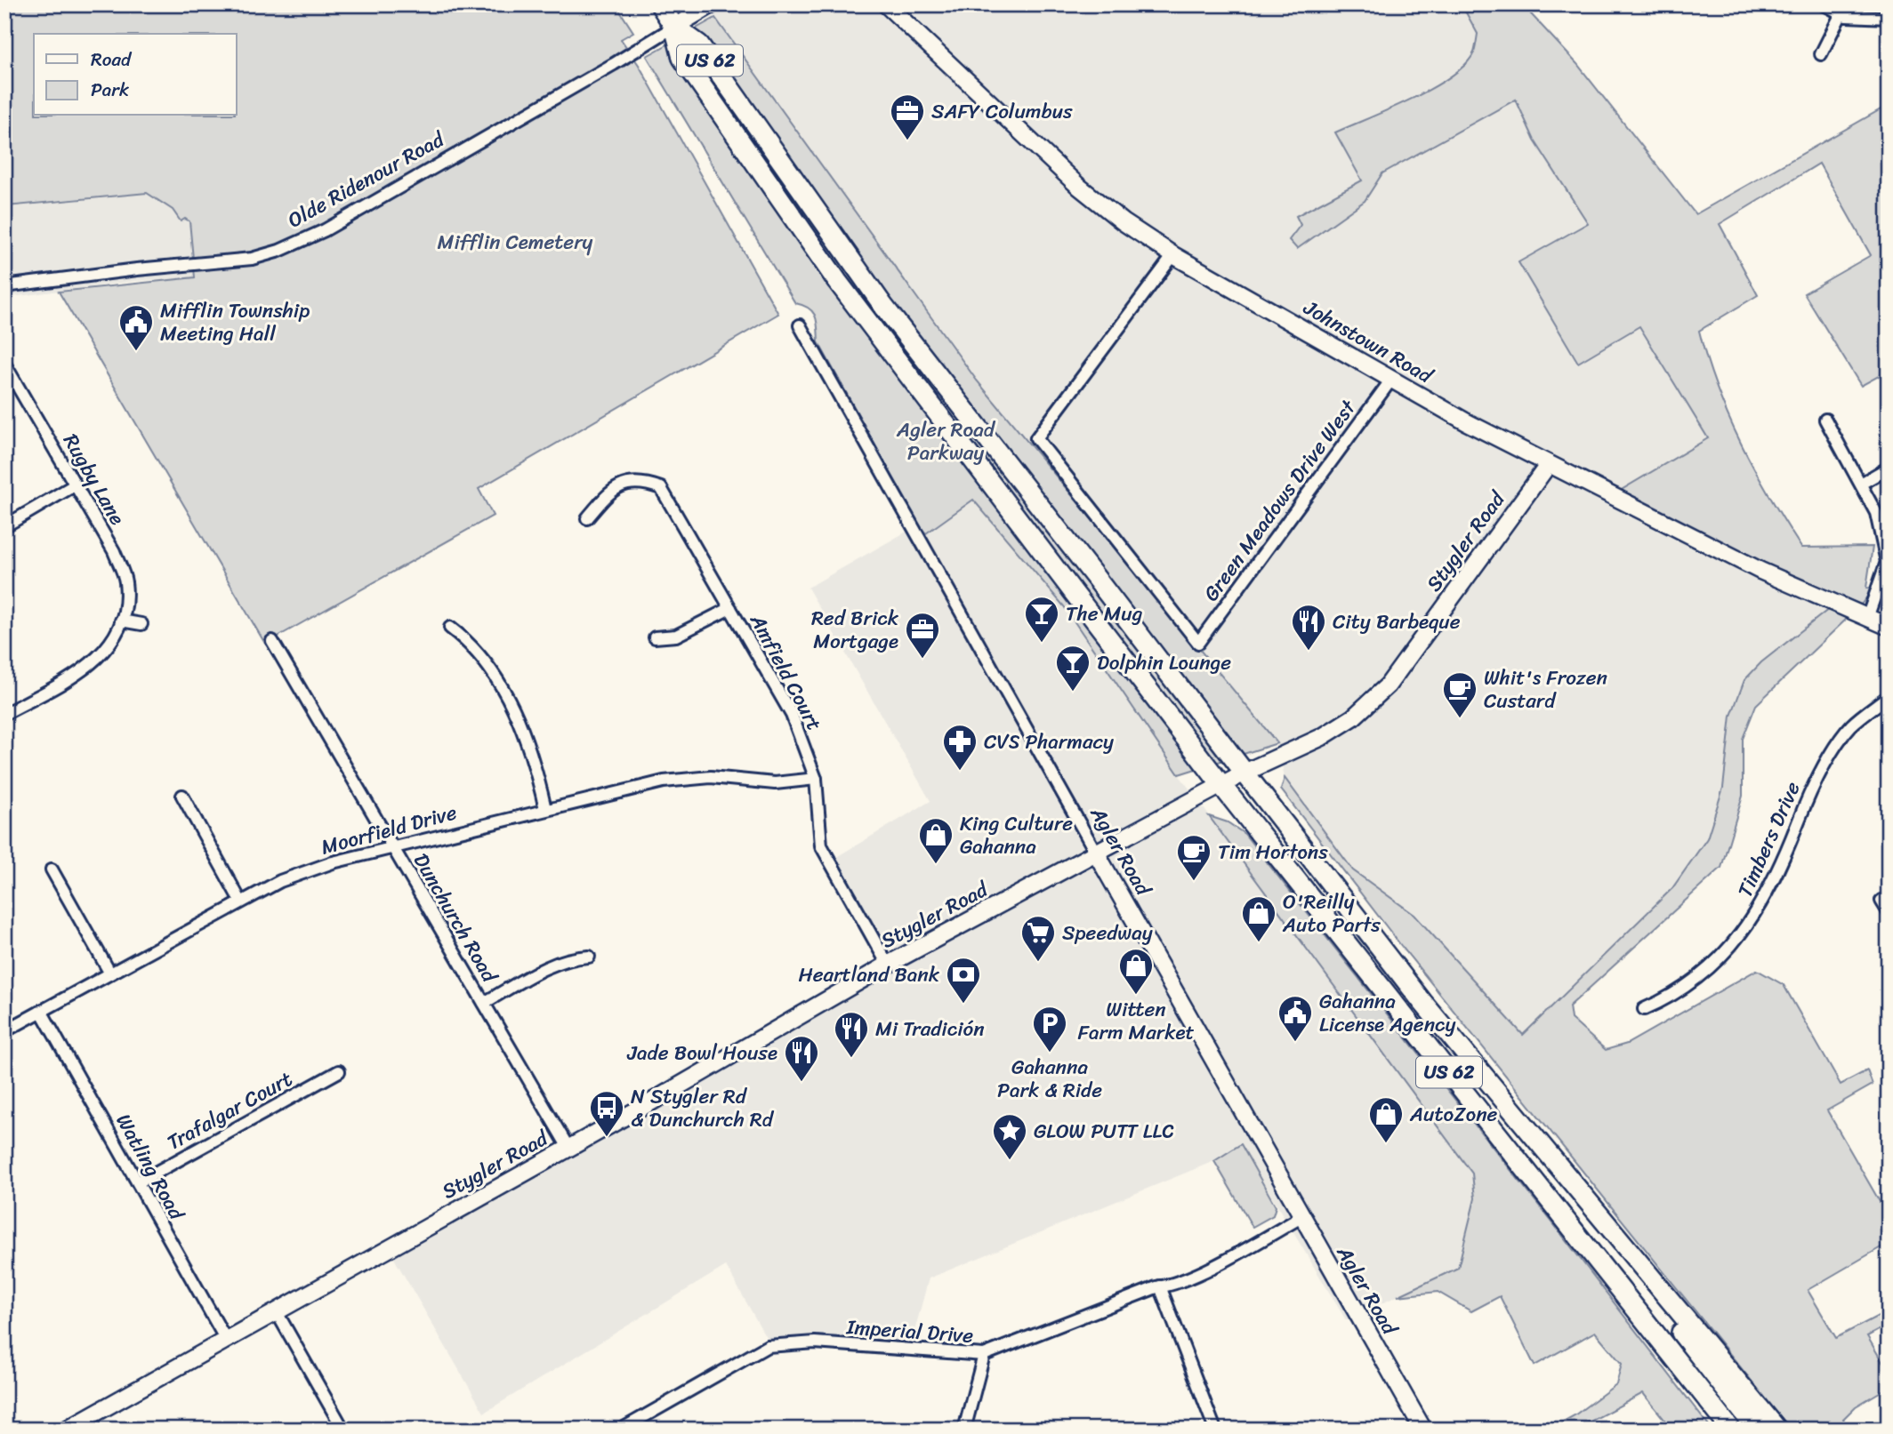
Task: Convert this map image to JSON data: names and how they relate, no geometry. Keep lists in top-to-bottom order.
{
  "streets": {
    "highway": ["US 62"],
    "main road": [
      "Olde Ridenour Road",
      "Johnstown Road",
      "Stygler Road",
      "Agler Road"
    ],
    "street": [
      "Rugby Lane",
      "Green Meadows Drive West",
      "Amfield Court",
      "Moorfield Drive",
      "Timbers Drive",
      "Dunchurch Road",
      "Trafalgar Court",
      "Watling Road",
      "Imperial Drive"
    ]
  },
  "crossings": [
    ["US 62", "Olde Ridenour Road"],
    ["US 62", "Stygler Road"],
    ["Johnstown Road", "Green Meadows Drive West"],
    ["Johnstown Road", "Stygler Road"],
    ["Stygler Road", "Amfield Court"],
    ["Stygler Road", "Agler Road"],
    ["Stygler Road", "Dunchurch Road"],
    ["Stygler Road", "Watling Road"],
    ["Amfield Court", "Moorfield Drive"],
    ["Moorfield Drive", "Dunchurch Road"],
    ["Moorfield Drive", "Watling Road"],
    ["Agler Road", "Imperial Drive"],
    ["Trafalgar Court", "Watling Road"]
  ],
  "parks": ["Mifflin Cemetery", "Agler Road Parkway"],
  "places": {
    "office": ["SAFY Columbus", "Red Brick Mortgage"],
    "public building": ["Mifflin Township Meeting Hall", "Gahanna License Agency"],
    "bar": ["The Mug", "Dolphin Lounge"],
    "restaurant": ["City Barbeque", "Mi Tradición", "Jade Bowl House"],
    "cafe": ["Whit's Frozen Custard", "Tim Hortons"],
    "pharmacy": ["CVS Pharmacy"],
    "shop": [
      "King Culture Gahanna",
      "O'Reilly Auto Parts",
      "Witten Farm Market",
      "AutoZone"
    ],
    "supermarket": ["Speedway"],
    "bank": ["Heartland Bank"],
    "parking": ["Gahanna Park & Ride"],
    "bus stop": ["N Stygler Rd & Dunchurch Rd"],
    "place": ["GLOW PUTT LLC"]
  },
  "legend": ["Road", "Park"]
}
